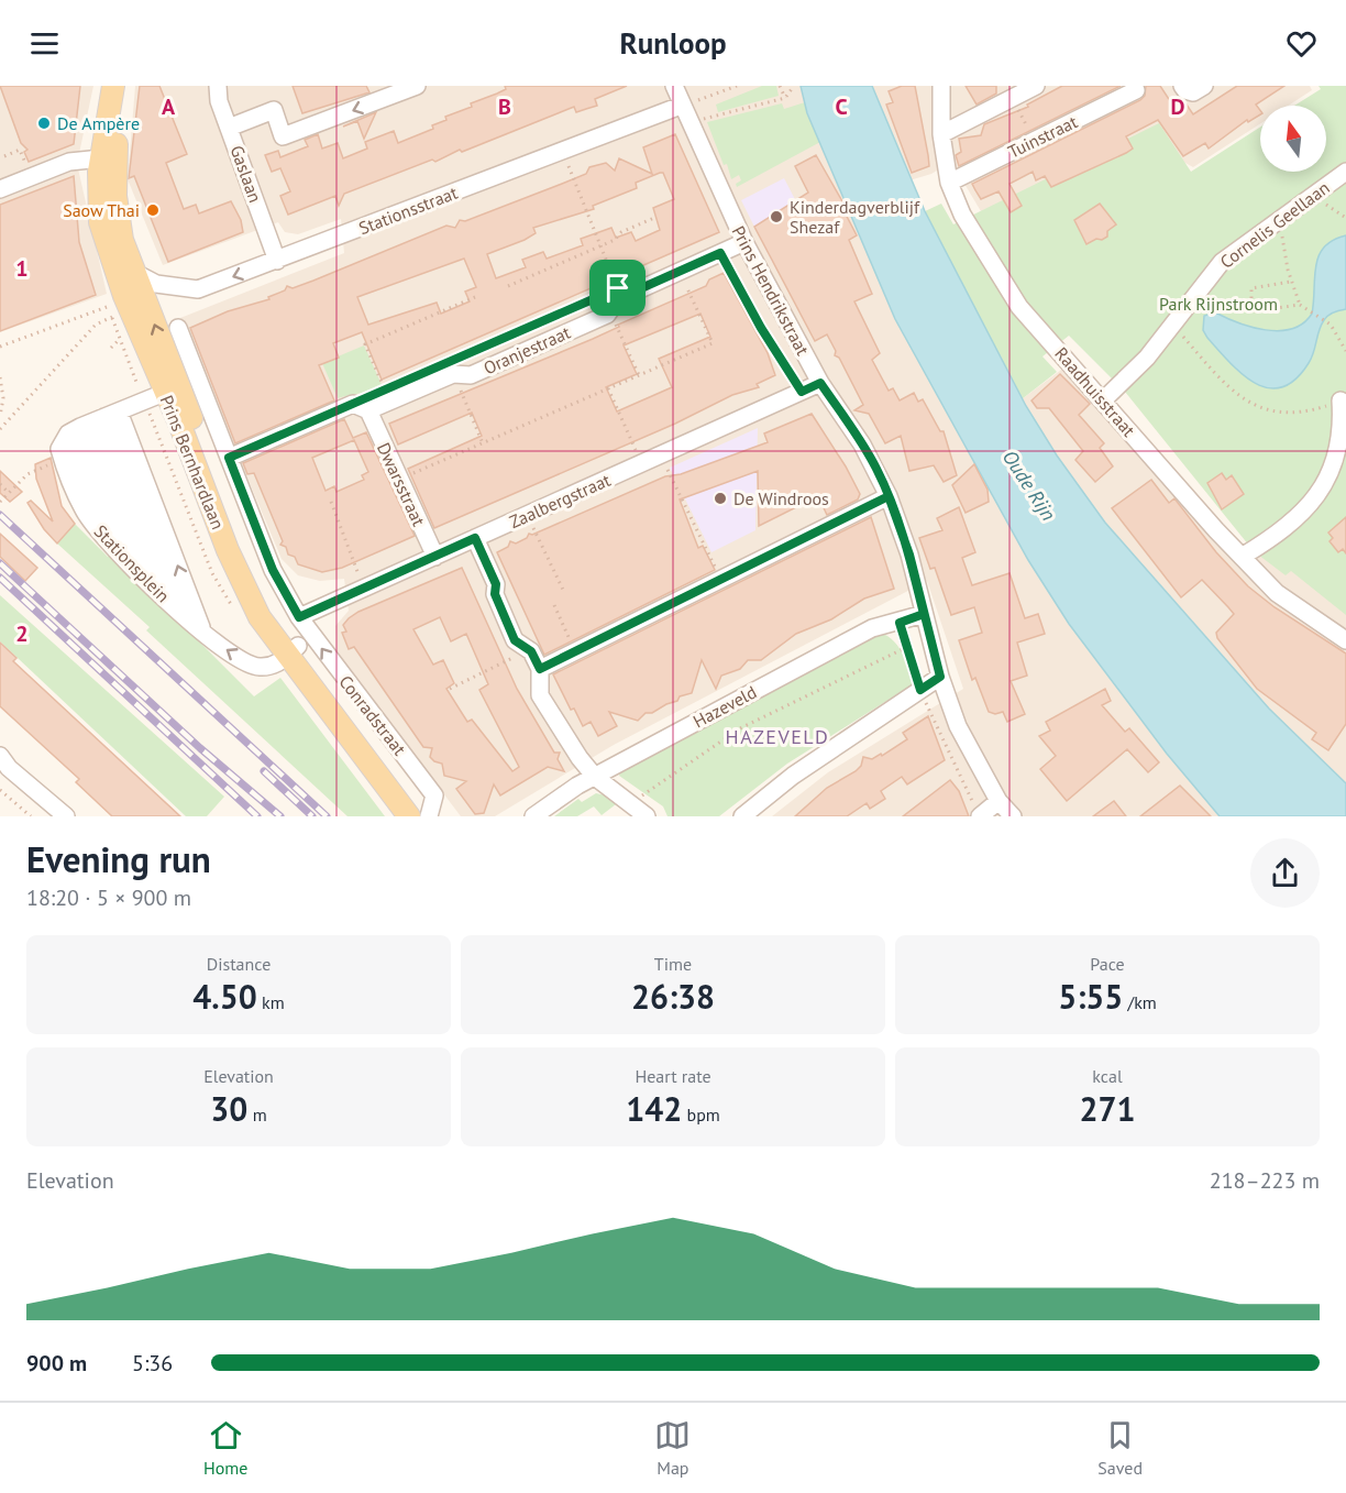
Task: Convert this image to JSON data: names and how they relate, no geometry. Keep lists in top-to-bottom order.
{
  "streets": {
    "main road": ["Prins Bernhardlaan"],
    "street": [
      "Tuinstraat",
      "Gaslaan",
      "Stationsstraat",
      "Cornelis Geellaan",
      "Prins Hendrikstraat",
      "Oranjestraat",
      "Raadhuisstraat",
      "Dwarsstraat",
      "Zaalbergstraat",
      "Stationsplein",
      "Hazeveld",
      "Conradstraat"
    ]
  },
  "crossings": [
    ["Tuinstraat", "Raadhuisstraat"],
    ["Gaslaan", "Stationsstraat"],
    ["Stationsstraat", "Prins Hendrikstraat"],
    ["Stationsstraat", "Prins Bernhardlaan"],
    ["Cornelis Geellaan", "Raadhuisstraat"],
    ["Prins Hendrikstraat", "Oranjestraat"],
    ["Prins Hendrikstraat", "Zaalbergstraat"],
    ["Prins Hendrikstraat", "Hazeveld"],
    ["Oranjestraat", "Dwarsstraat"],
    ["Prins Bernhardlaan", "Stationsplein"],
    ["Prins Bernhardlaan", "Conradstraat"],
    ["Dwarsstraat", "Zaalbergstraat"],
    ["Zaalbergstraat", "Conradstraat"]
  ],
  "districts": ["HAZEVELD"],
  "water": ["Oude Rijn"],
  "parks": ["Park Rijnstroom"],
  "places": [
    "De Ampère",
    "Saow Thai",
    "Kinderdagverblijf Shezaf",
    "De Windroos"
  ],
  "north": "top",
  "page": {
    "header": "Runloop",
    "heading": ["Evening run", "18:20 · 5 × 900 m"],
    "stats": [
      ["Distance", "4.50 km"],
      ["Time", "26:38"],
      ["Pace", "5:55 /km"],
      ["Elevation", "30 m"],
      ["Heart rate", "142 bpm"],
      ["kcal", "271"]
    ],
    "chart": ["Elevation", "218–223 m"],
    "list": [
      {
        "name": "900 m",
        "note": "5:36"
      }
    ],
    "tabs": ["Home", "Map", "Saved"]
  },
  "grid": {
    "columns": [
      "A",
      "B",
      "C",
      "D"
    ],
    "rows": ["1", "2"]
  }
}
